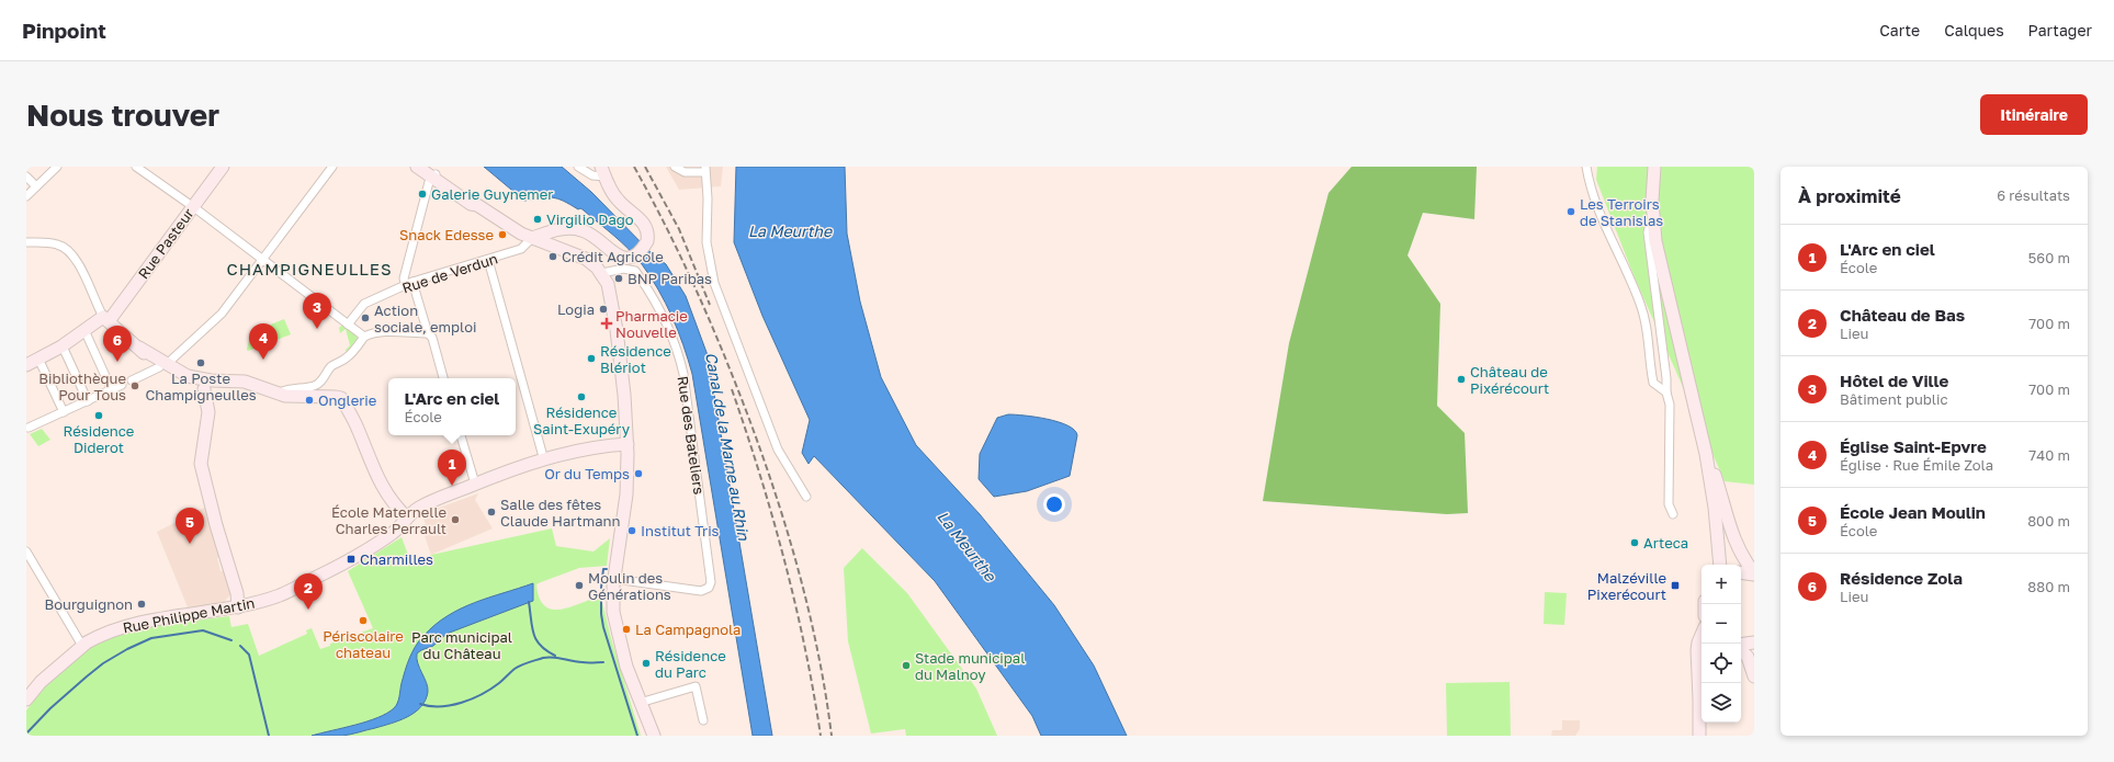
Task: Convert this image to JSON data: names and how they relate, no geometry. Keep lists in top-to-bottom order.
{
  "streets": {
    "main road": ["Rue Pasteur", "Rue Philippe Martin"],
    "street": ["Rue de Verdun", "Rue des Bateliers"]
  },
  "districts": ["CHAMPIGNEULLES"],
  "water": ["La Meurthe", "Canal de la Marne au Rhin"],
  "parks": ["Parc municipal du Château"],
  "places": {
    "other": [
      "Galerie Guynemer",
      "Les Terroirs de Stanislas",
      "Virgilio Dago",
      "Snack Edesse",
      "Crédit Agricole",
      "BNP Paribas",
      "Logia",
      "Action sociale, emploi",
      "Résidence Blériot",
      "La Poste Champigneulles",
      "Château de Pixérécourt",
      "Bibliothèque Pour Tous",
      "Résidence Saint-Exupéry",
      "Onglerie",
      "Résidence Diderot",
      "Or du Temps",
      "Salle des fêtes Claude Hartmann",
      "École Maternelle Charles Perrault",
      "Institut Tris",
      "Arteca",
      "Moulin des Générations",
      "Bourguignon",
      "Périscolaire chateau",
      "La Campagnola",
      "Résidence du Parc",
      "Stade municipal du Malnoy"
    ],
    "health": ["Pharmacie Nouvelle"],
    "transit": ["Charmilles", "Malzéville Pixerécourt"]
  },
  "page": {
    "header": "Pinpoint",
    "nav": ["Carte", "Calques", "Partager"],
    "buttons": "Itinéraire",
    "title": "Nous trouver",
    "heading": ["À proximité", "6 résultats"],
    "list": [
      {
        "mark": "1",
        "name": "L'Arc en ciel",
        "note": "École",
        "value": "560 m"
      },
      {
        "mark": "2",
        "name": "Château de Bas",
        "note": "Lieu",
        "value": "700 m"
      },
      {
        "mark": "3",
        "name": "Hôtel de Ville",
        "note": "Bâtiment public",
        "value": "700 m"
      },
      {
        "mark": "4",
        "name": "Église Saint-Epvre",
        "note": "Église · Rue Émile Zola",
        "value": "740 m"
      },
      {
        "mark": "5",
        "name": "École Jean Moulin",
        "note": "École",
        "value": "800 m"
      },
      {
        "mark": "6",
        "name": "Résidence Zola",
        "note": "Lieu",
        "value": "880 m"
      }
    ],
    "pins": [
      "3",
      "4",
      "6",
      "1",
      "5",
      "2"
    ],
    "popup": ["L'Arc en ciel", "École"],
    "map_buttons": ["+", "−"]
  }
}
